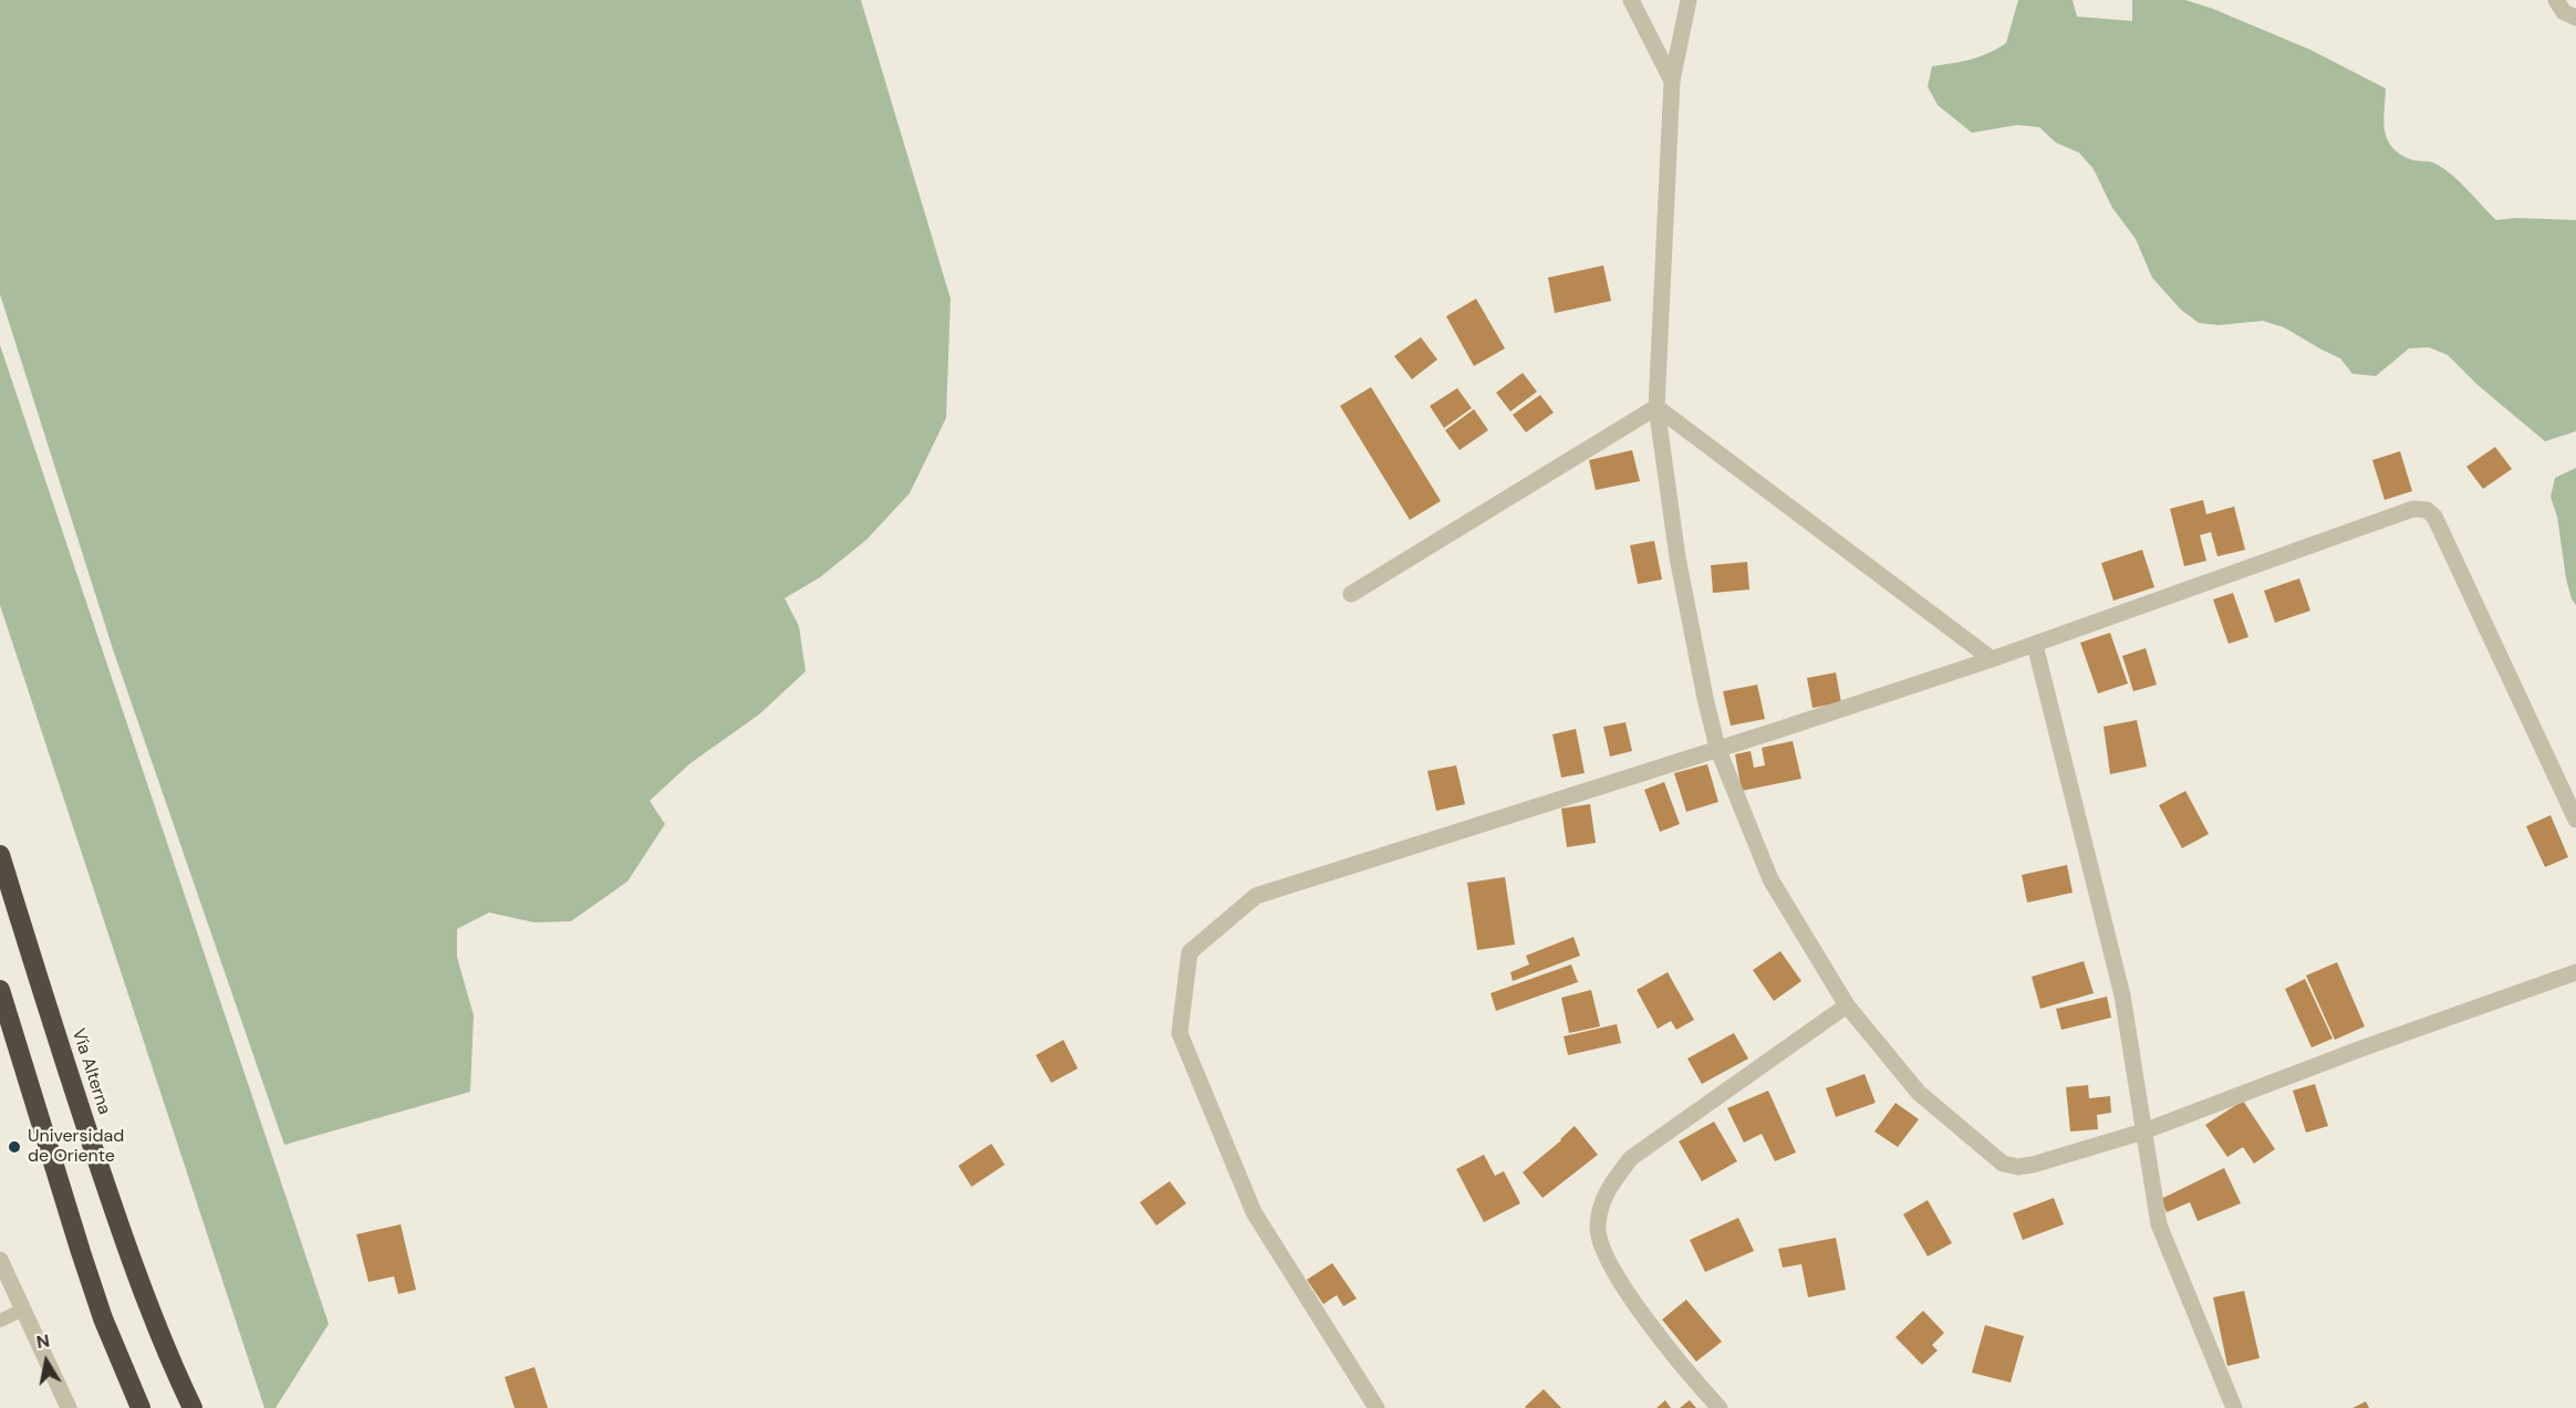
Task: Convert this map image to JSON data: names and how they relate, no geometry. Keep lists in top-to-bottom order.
{
  "streets": {
    "highway": ["Vía Alterna"]
  },
  "places": ["Universidad de Oriente"],
  "north": "top"
}
